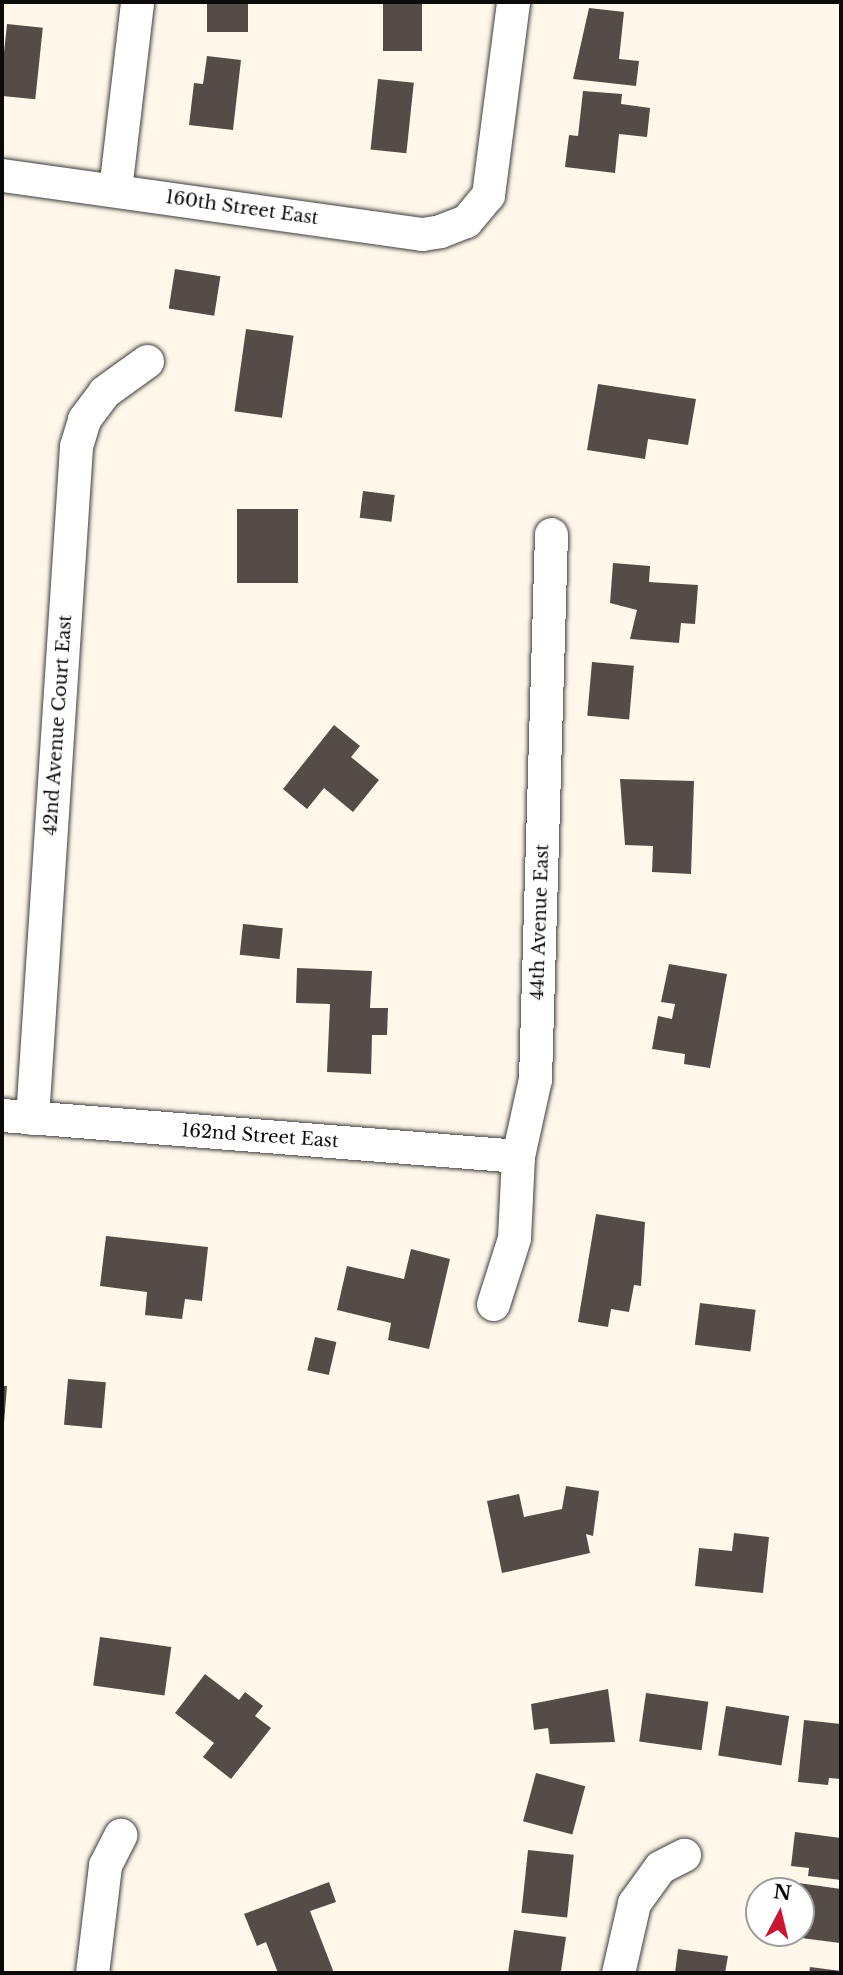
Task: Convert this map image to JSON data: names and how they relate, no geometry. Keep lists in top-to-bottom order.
{
  "streets": {
    "street": [
      "160th Street East",
      "42nd Avenue Court East",
      "44th Avenue East",
      "162nd Street East"
    ]
  },
  "crossings": [
    ["42nd Avenue Court East", "162nd Street East"],
    ["44th Avenue East", "162nd Street East"]
  ],
  "north": "top"
}
